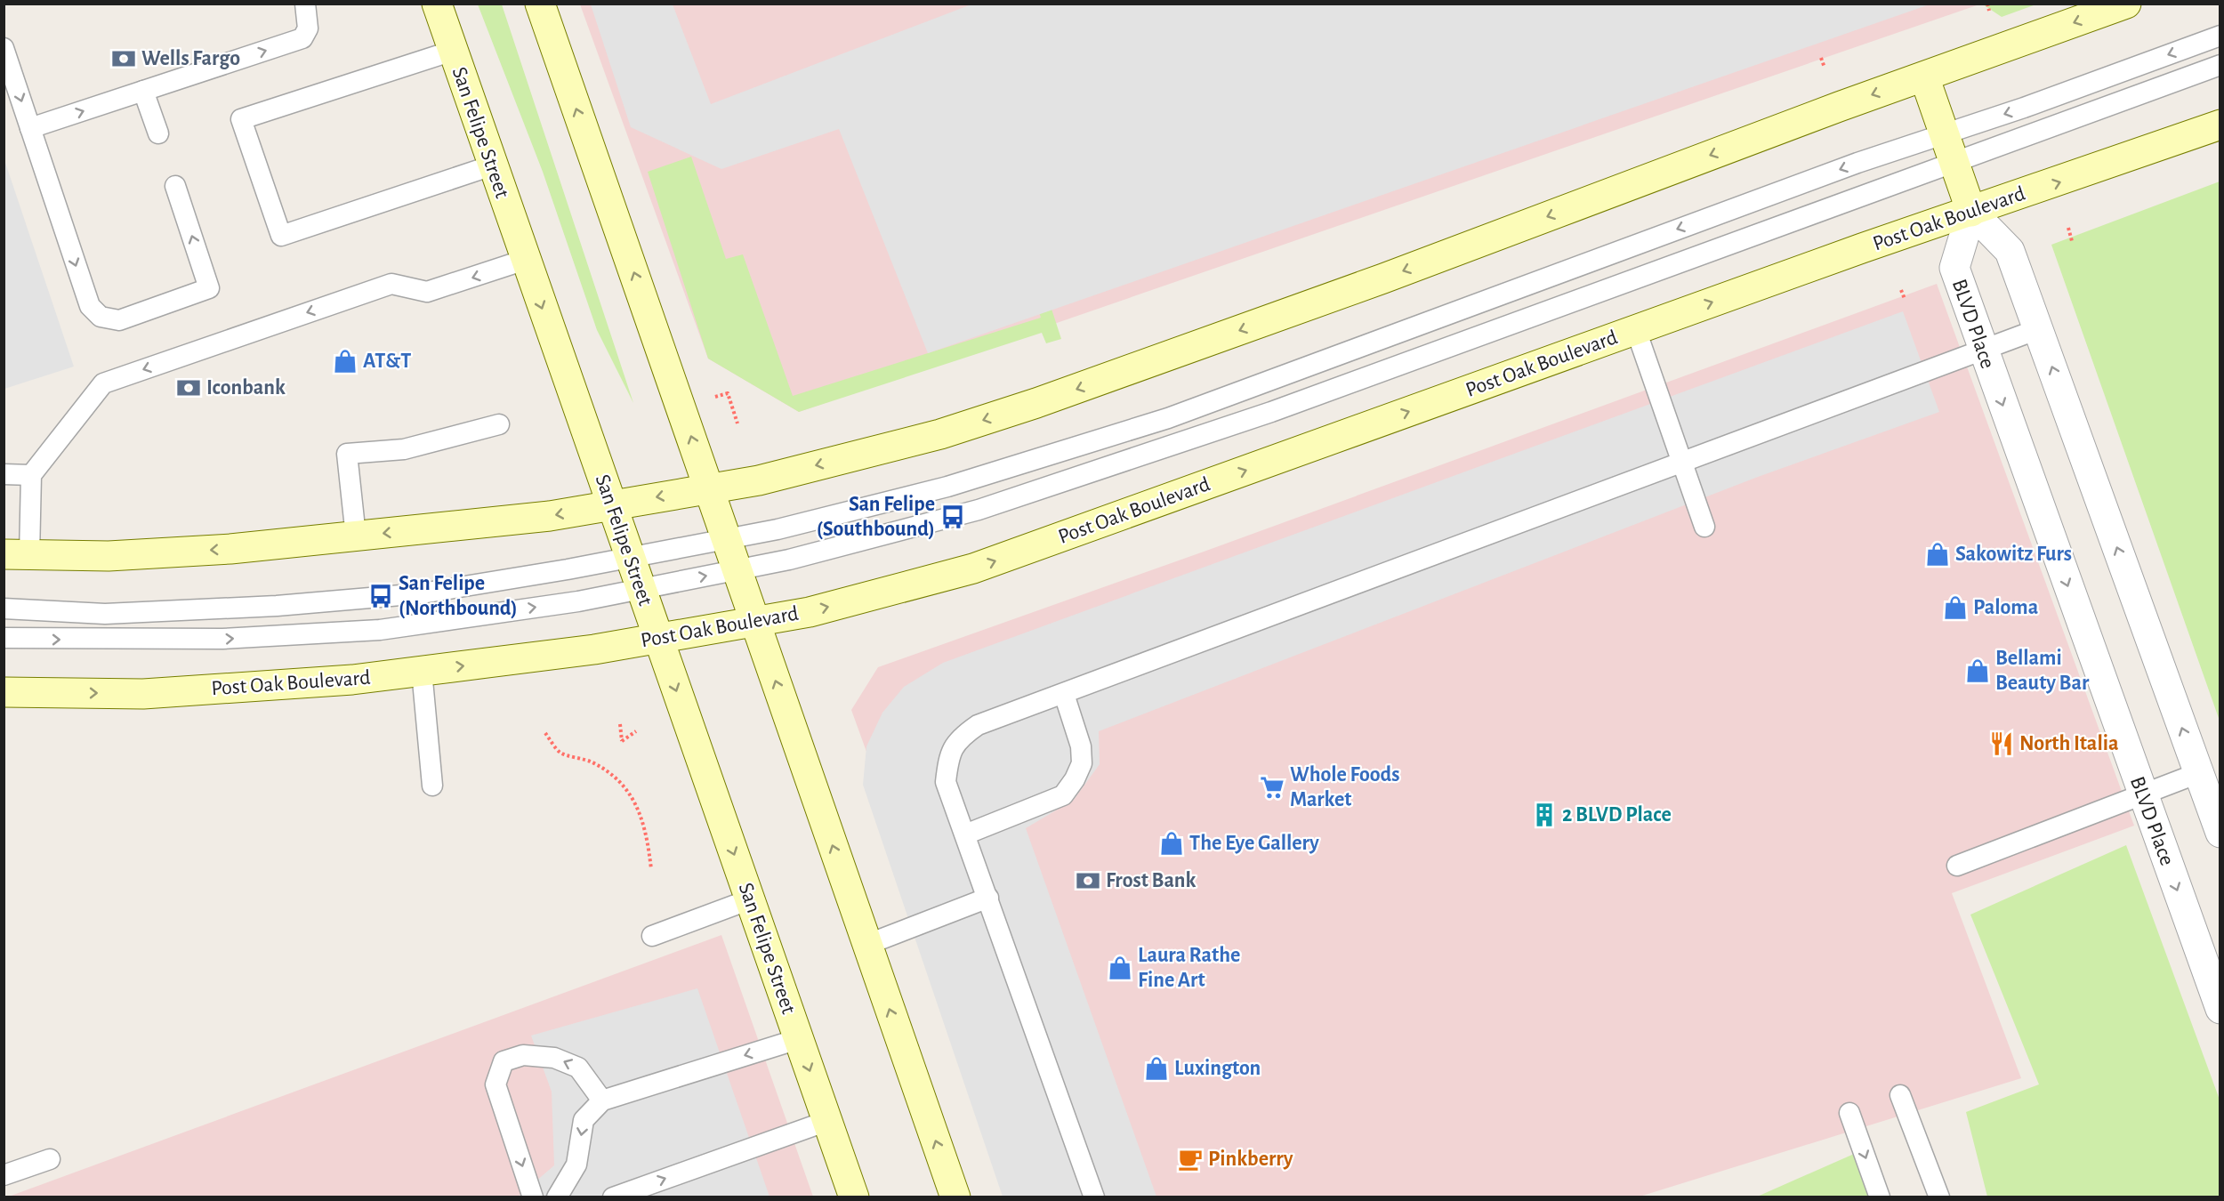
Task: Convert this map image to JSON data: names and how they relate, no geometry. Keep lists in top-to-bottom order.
{
  "streets": {
    "main road": ["San Felipe Street", "Post Oak Boulevard"],
    "street": ["BLVD Place"]
  },
  "crossings": [
    ["San Felipe Street", "Post Oak Boulevard"],
    ["Post Oak Boulevard", "BLVD Place"]
  ],
  "places": {
    "bank": ["Wells Fargo", "Iconbank", "Frost Bank"],
    "shop": [
      "AT&T",
      "Sakowitz Furs",
      "Paloma",
      "Bellami Beauty Bar",
      "The Eye Gallery",
      "Laura Rathe Fine Art",
      "Luxington"
    ],
    "bus stop": ["San Felipe (Southbound)", "San Felipe (Northbound)"],
    "restaurant": ["North Italia"],
    "supermarket": ["Whole Foods Market"],
    "building": ["2 BLVD Place"],
    "cafe": ["Pinkberry"]
  }
}
